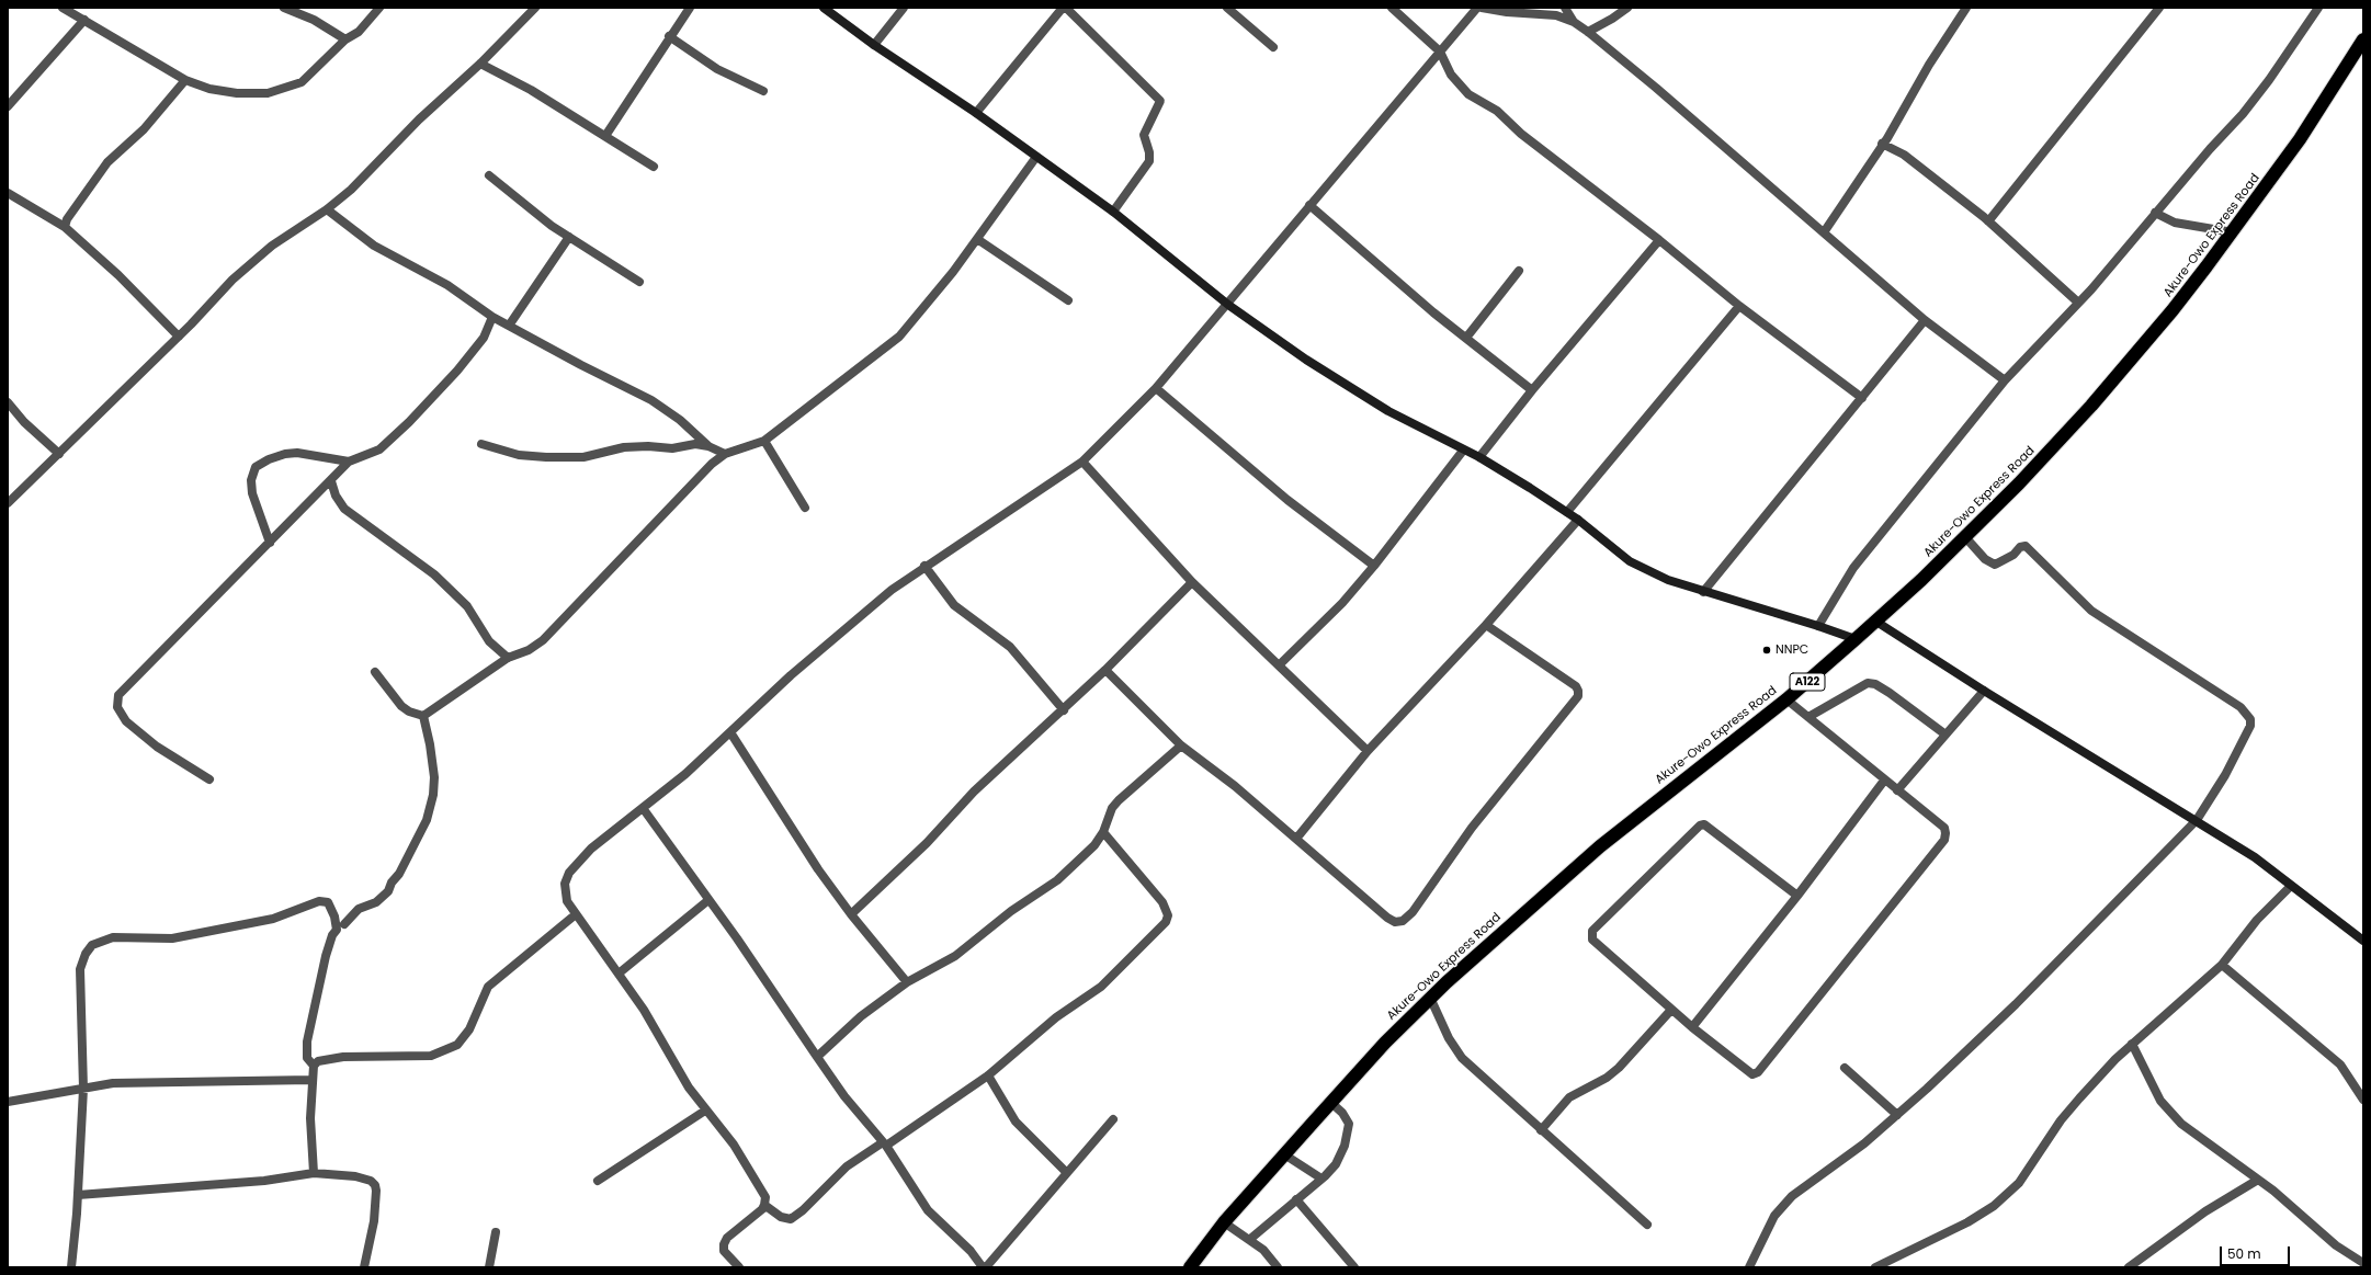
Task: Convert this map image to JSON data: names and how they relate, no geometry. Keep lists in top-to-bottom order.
{
  "streets": {
    "highway": ["Akure-Owo Express Road", "A122"]
  },
  "places": ["NNPC"],
  "scale_bar": "50 m"
}
